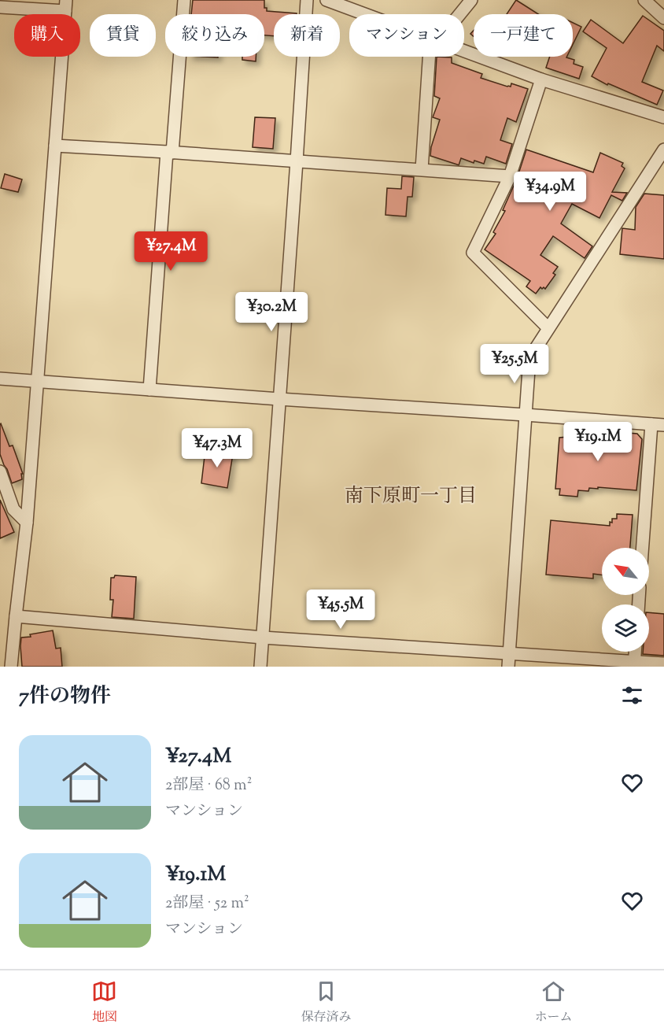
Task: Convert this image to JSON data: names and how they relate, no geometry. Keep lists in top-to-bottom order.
{
  "districts": ["南下原町一丁目"],
  "north": "top left",
  "page": {
    "chip": [
      "購入",
      "賃貸",
      "絞り込み",
      "新着",
      "マンション",
      "一戸建て"
    ],
    "price": [
      "¥34.9M",
      "¥27.4M",
      "¥30.2M",
      "¥25.5M",
      "¥19.1M",
      "¥47.3M",
      "¥45.5M"
    ],
    "heading": "7件の物件",
    "list": [
      {
        "name": "¥27.4M",
        "note": "2部屋 · 68 m² · マンション"
      },
      {
        "name": "¥19.1M",
        "note": "2部屋 · 52 m² · マンション"
      }
    ],
    "tabs": ["地図", "保存済み", "ホーム"]
  }
}
